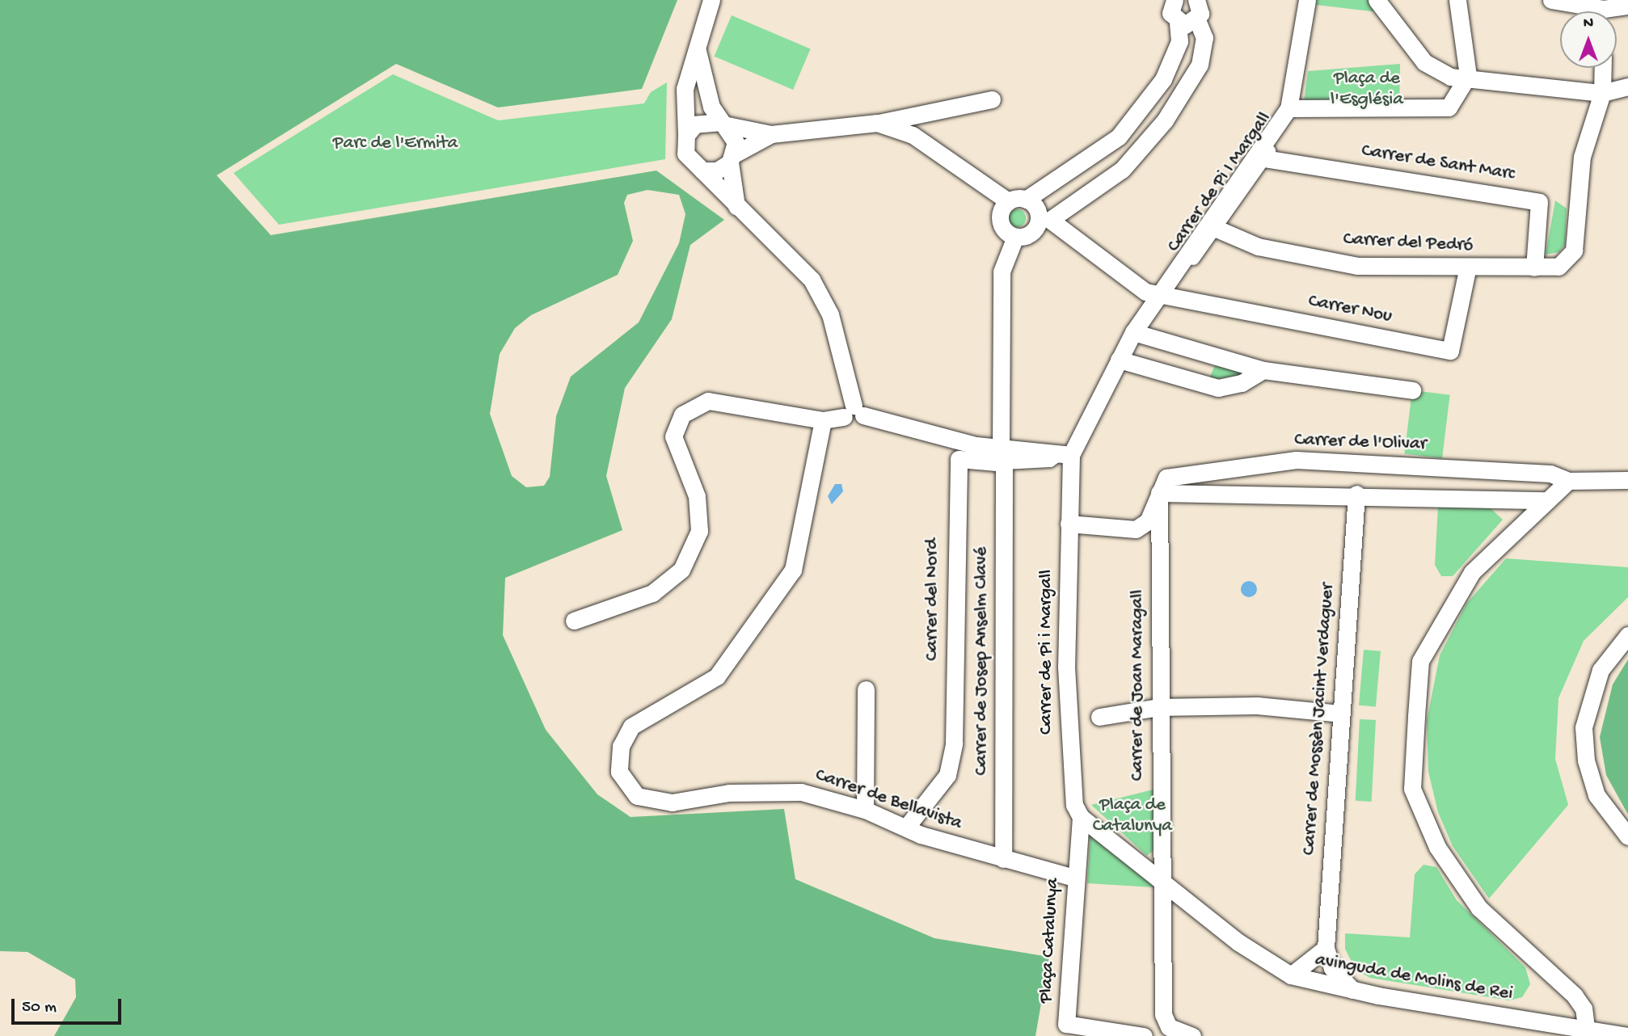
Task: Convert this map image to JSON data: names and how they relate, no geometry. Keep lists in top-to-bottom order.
{
  "streets": {
    "street": [
      "Carrer de Sant Marc",
      "Carrer de Pi I Margall",
      "Carrer del Pedró",
      "Carrer Nou",
      "Carrer de l'Olivar",
      "Carrer del Nord",
      "Carrer de Pi i Margall",
      "Carrer de Josep Anselm Clavé",
      "Carrer de Joan Maragall",
      "Carrer de Mossèn Jacint Verdaguer",
      "Carrer de Bellavista",
      "Plaça Catalunya",
      "avinguda de Molins de Rei"
    ]
  },
  "crossings": [
    ["Carrer de Sant Marc", "Carrer de Pi I Margall"],
    ["Carrer de Sant Marc", "Carrer del Pedró"],
    ["Carrer de Pi I Margall", "Carrer del Pedró"],
    ["Carrer de Pi I Margall", "Carrer Nou"],
    ["Carrer de Pi I Margall", "Carrer de Pi i Margall"],
    ["Carrer del Pedró", "Carrer Nou"],
    ["Carrer de l'Olivar", "Carrer de Pi i Margall"],
    ["Carrer de l'Olivar", "Carrer de Joan Maragall"],
    ["Carrer del Nord", "Carrer de Josep Anselm Clavé"],
    ["Carrer del Nord", "Carrer de Bellavista"],
    ["Carrer de Pi i Margall", "Plaça Catalunya"],
    ["Carrer de Pi i Margall", "avinguda de Molins de Rei"],
    ["Carrer de Josep Anselm Clavé", "Carrer de Bellavista"],
    ["Carrer de Joan Maragall", "avinguda de Molins de Rei"],
    ["Carrer de Mossèn Jacint Verdaguer", "avinguda de Molins de Rei"],
    ["Carrer de Bellavista", "Plaça Catalunya"],
    ["Plaça Catalunya", "avinguda de Molins de Rei"]
  ],
  "parks": ["Plaça de l'Església", "Parc de l'Ermita", "Plaça de Catalunya"],
  "scale_bar": "50 m",
  "north": "top"
}
